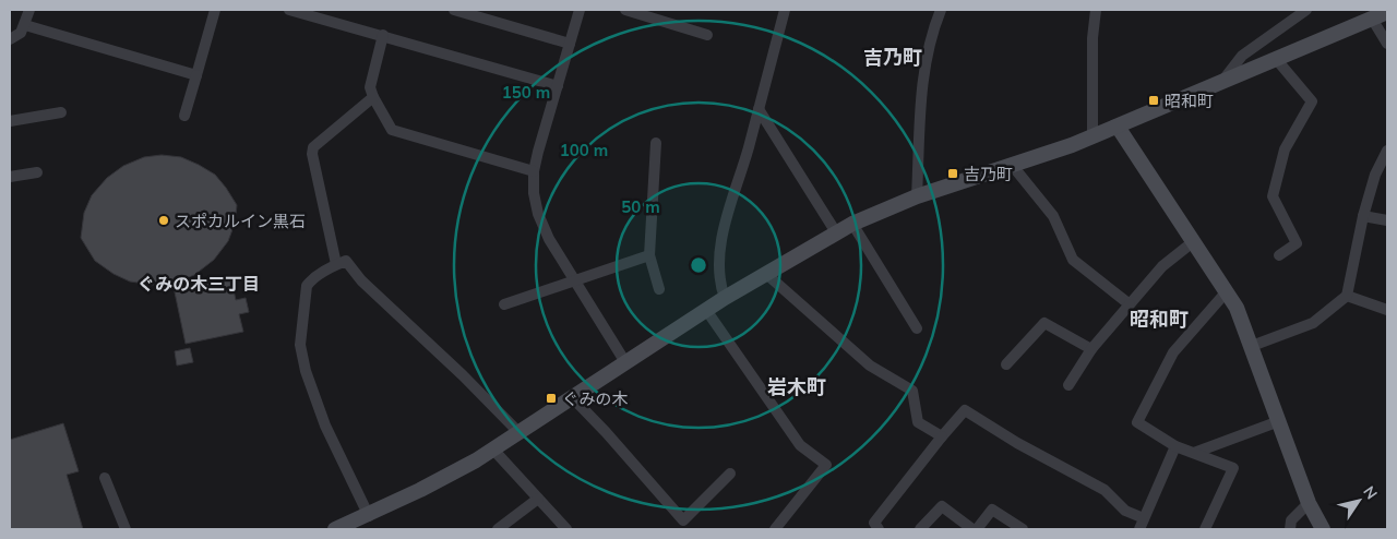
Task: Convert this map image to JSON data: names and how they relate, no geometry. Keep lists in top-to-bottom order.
{
  "districts": [
    "吉乃町",
    "ぐみの木三丁目",
    "昭和町",
    "岩木町"
  ],
  "places": {
    "transit": ["昭和町", "吉乃町", "ぐみの木"],
    "other": ["スポカルイン黒石"]
  },
  "north": "top right",
  "rings": ["150 m", "100 m", "50 m"]
}
